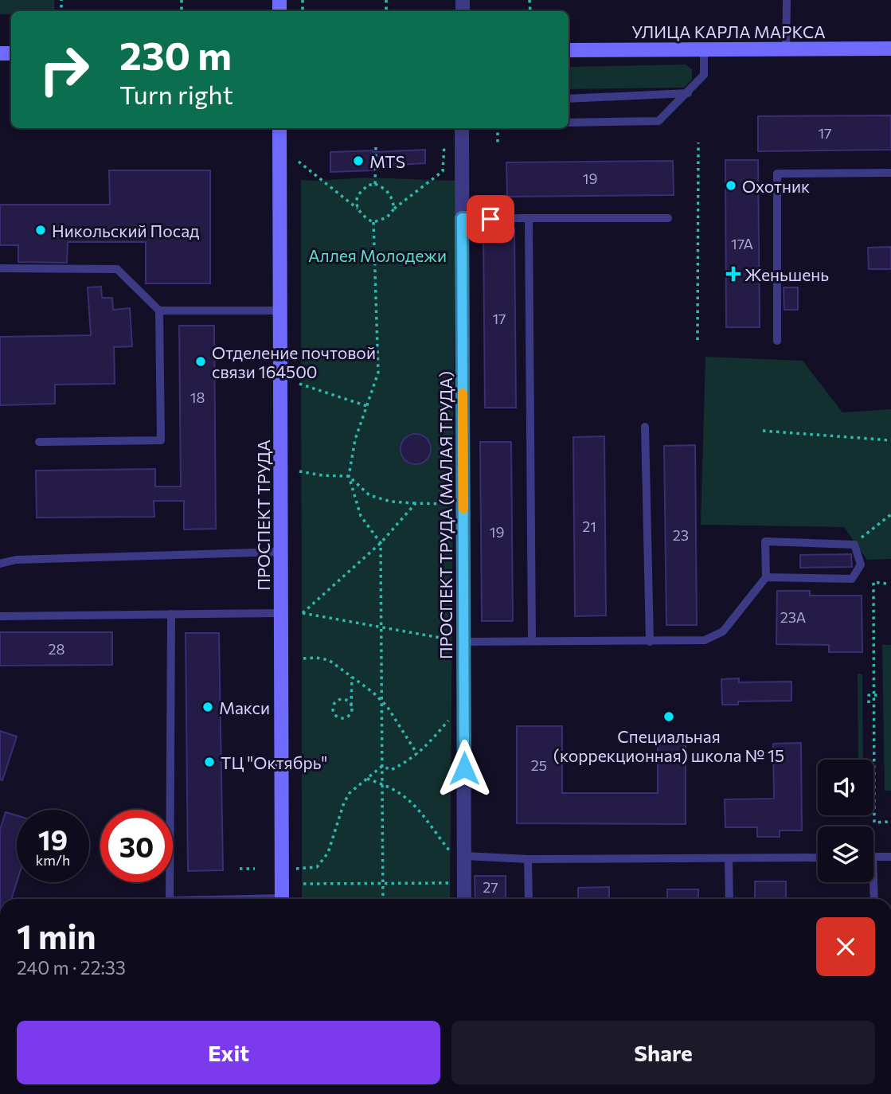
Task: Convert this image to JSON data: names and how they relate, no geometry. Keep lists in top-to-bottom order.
{
  "streets": {
    "street": ["УЛИЦА КАРЛА МАРКСА", "ПРОСПЕКТ ТРУДА", "ПРОСПЕКТ ТРУДА (МАЛАЯ ТРУДА)"]
  },
  "parks": ["Аллея Молодежи"],
  "places": {
    "other": [
      "MTS",
      "Охотник",
      "Никольский Посад",
      "Отделение почтовой связи 164500",
      "Макси",
      "Специальная (коррекционная) школа № 15",
      "ТЦ \"Октябрь\""
    ],
    "health": ["Женьшень"]
  },
  "house_numbers": [
    "17",
    "19",
    "17А",
    "17",
    "18",
    "21",
    "19",
    "23",
    "23А",
    "28",
    "25",
    "27"
  ],
  "page": {
    "turn": ["230 m", "Turn right"],
    "speed": "19 km/h",
    "limit": "30",
    "heading": ["1 min", "240 m · 22:33"],
    "buttons": ["Exit", "Share"]
  }
}
